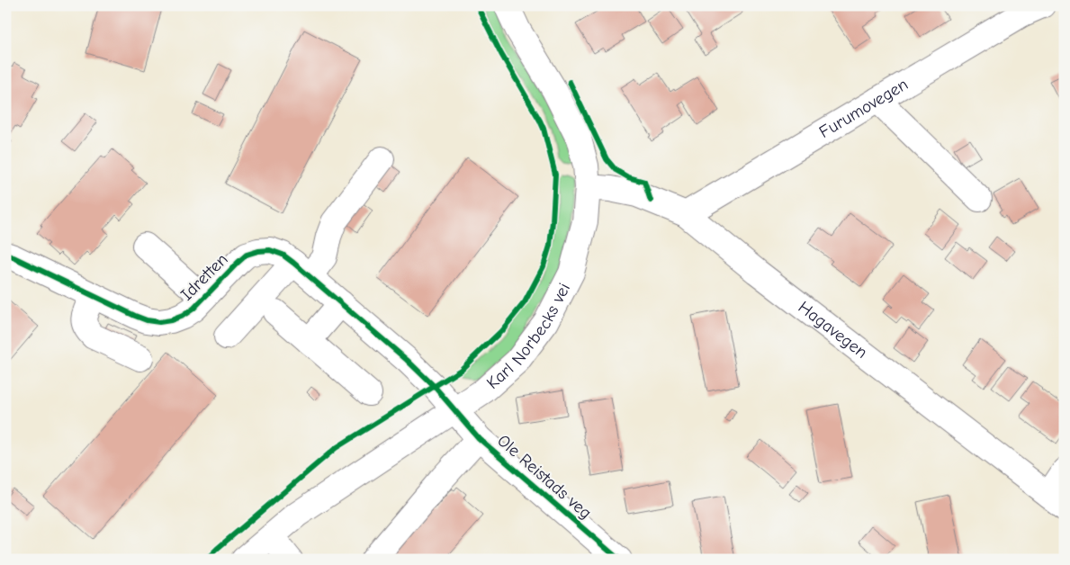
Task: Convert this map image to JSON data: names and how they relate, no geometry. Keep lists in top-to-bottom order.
{
  "streets": {
    "street": [
      "Furumovegen",
      "Idretten",
      "Hagavegen",
      "Karl Norbecks vei",
      "Ole Reistads veg"
    ]
  },
  "crossings": [
    ["Furumovegen", "Hagavegen"],
    ["Idretten", "Karl Norbecks vei"],
    ["Idretten", "Ole Reistads veg"],
    ["Hagavegen", "Karl Norbecks vei"],
    ["Karl Norbecks vei", "Ole Reistads veg"]
  ]
}
